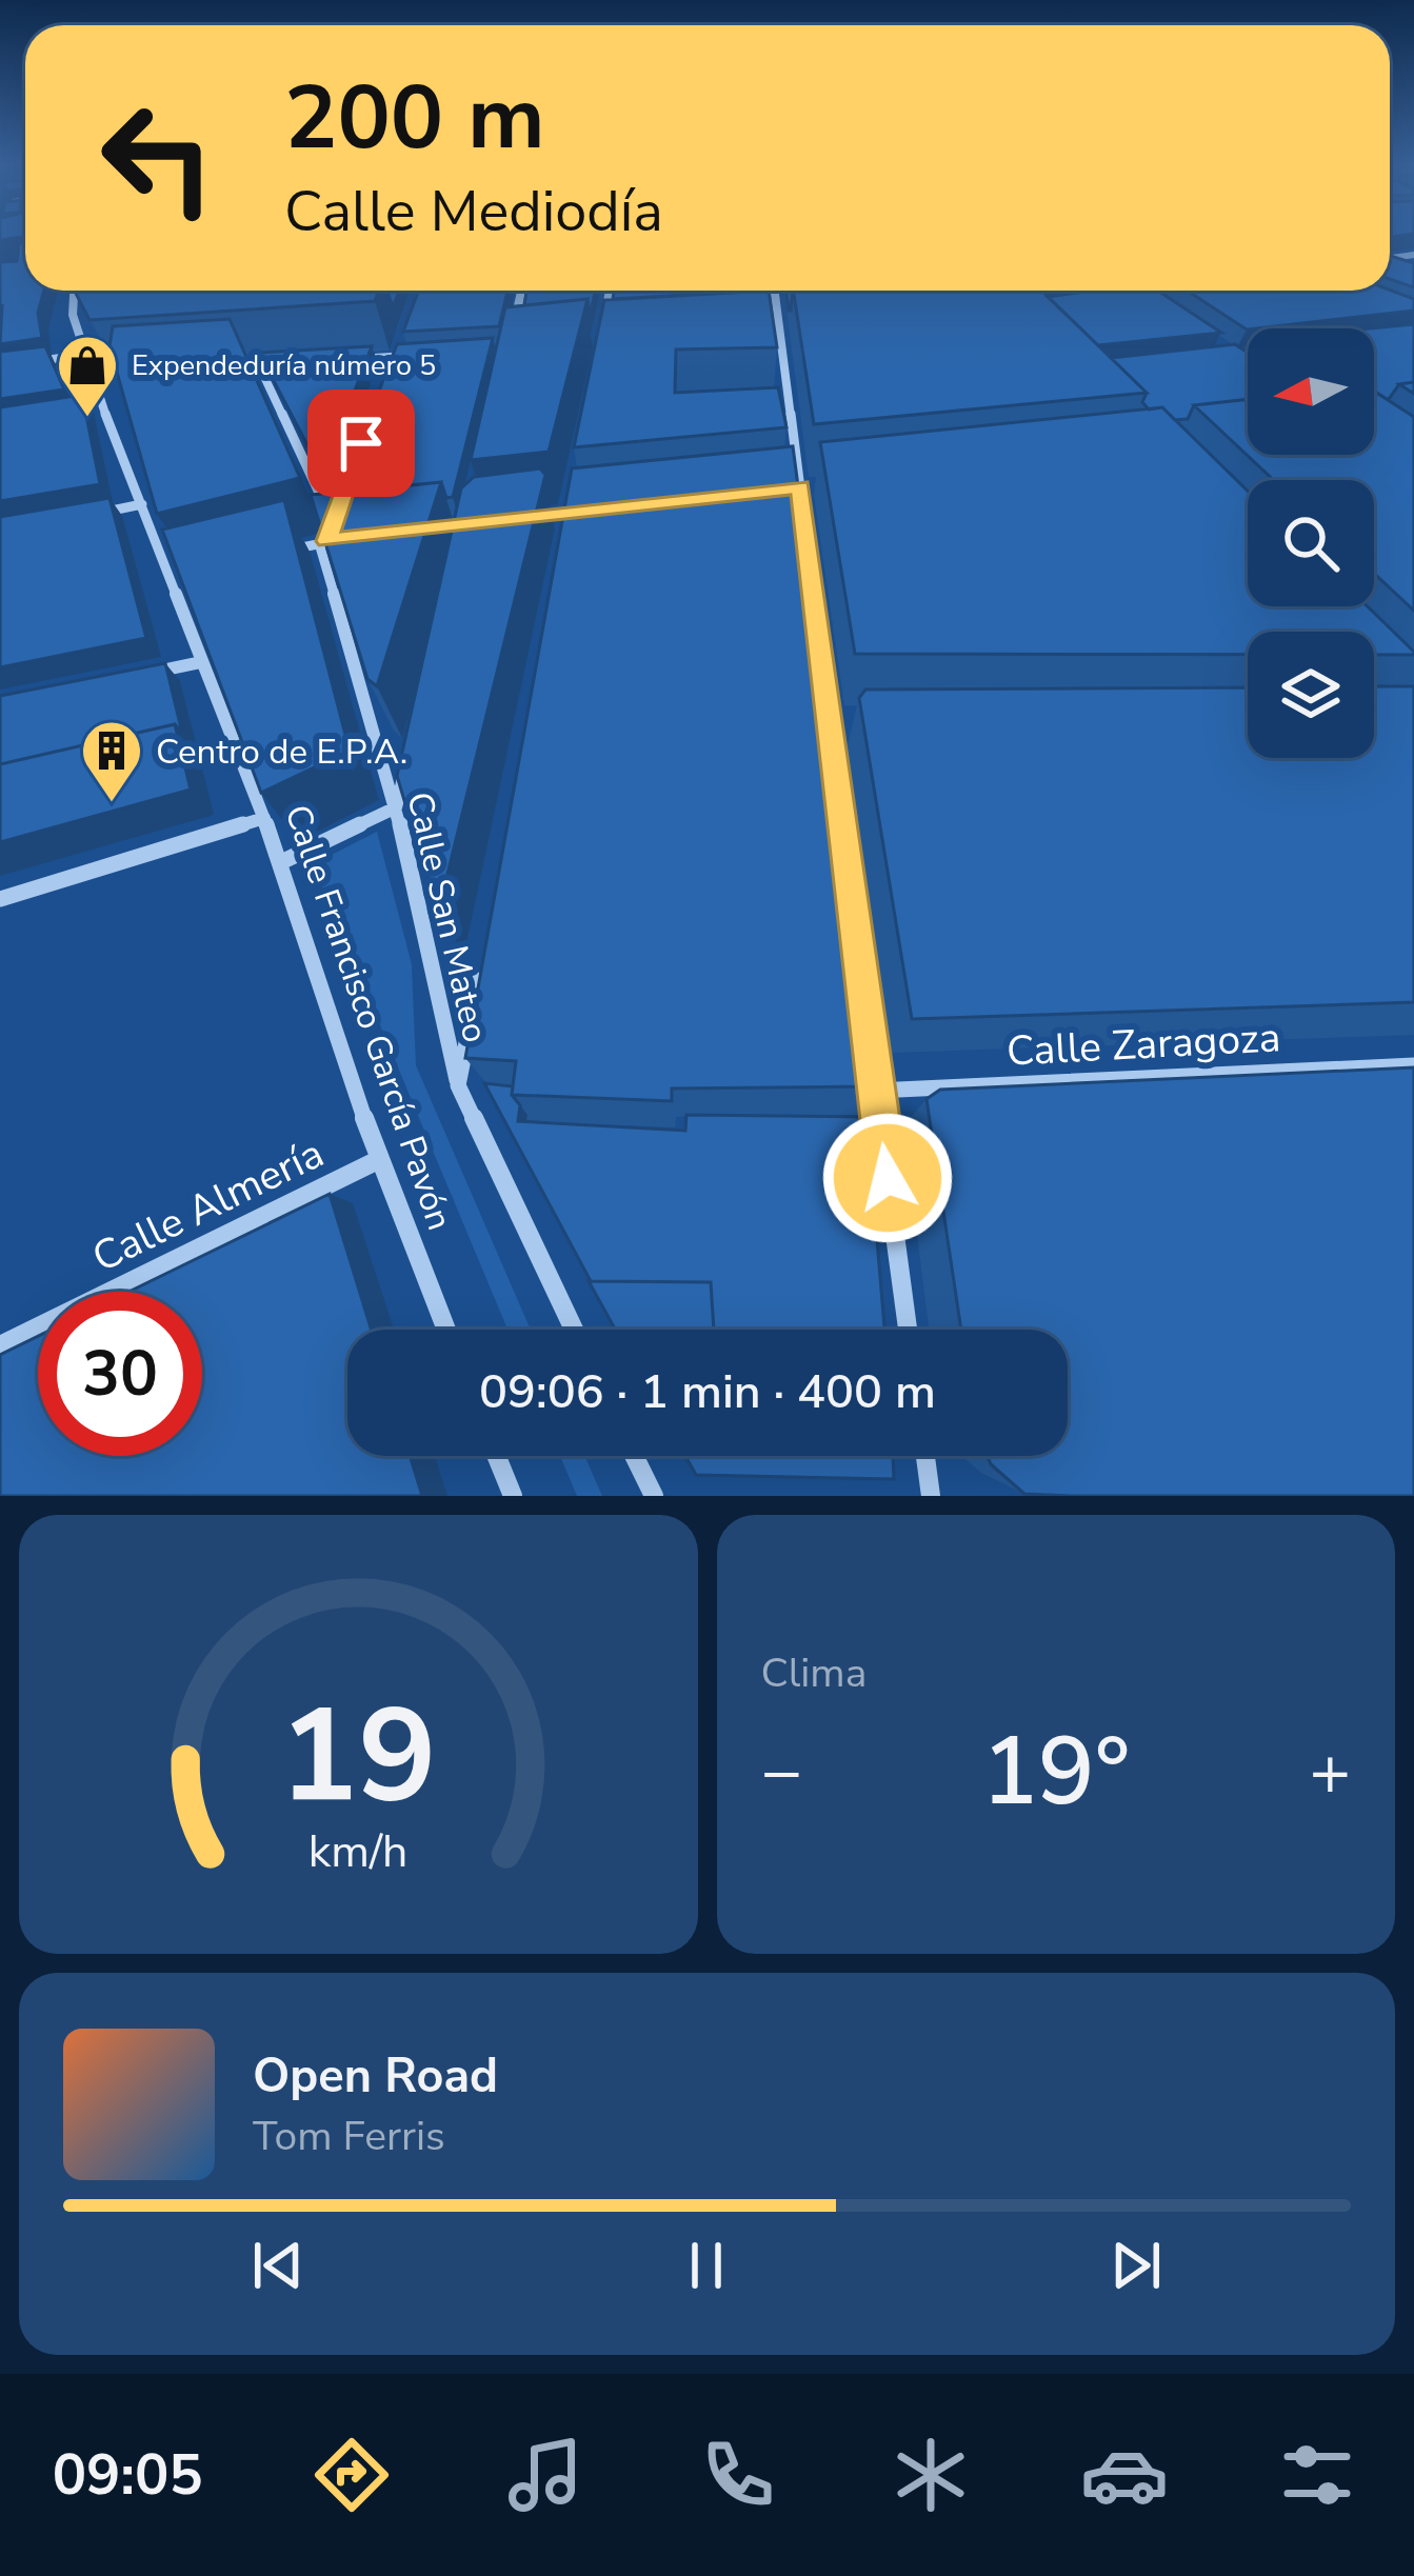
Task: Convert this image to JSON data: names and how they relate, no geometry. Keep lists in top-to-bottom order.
{
  "streets": {
    "street": [
      "Calle San Mateo",
      "Calle Francisco García Pavón",
      "Calle Zaragoza",
      "Calle Almería"
    ]
  },
  "crossings": [
    ["Calle Francisco García Pavón", "Calle Almería"]
  ],
  "places": {
    "shop": ["Expendeduría número 5"],
    "building": ["Centro de E.P.A."]
  },
  "north": "left",
  "page": {
    "turn": ["200 m", "Calle Mediodía"],
    "limit": "30",
    "trip": "09:06 · 1 min · 400 m",
    "tile": "Clima",
    "heat": ["−", "19°", "+"],
    "song": ["Open Road", "Tom Ferris"],
    "tabs": "09:05",
    "gauge": ["19", "km/h"]
  }
}
